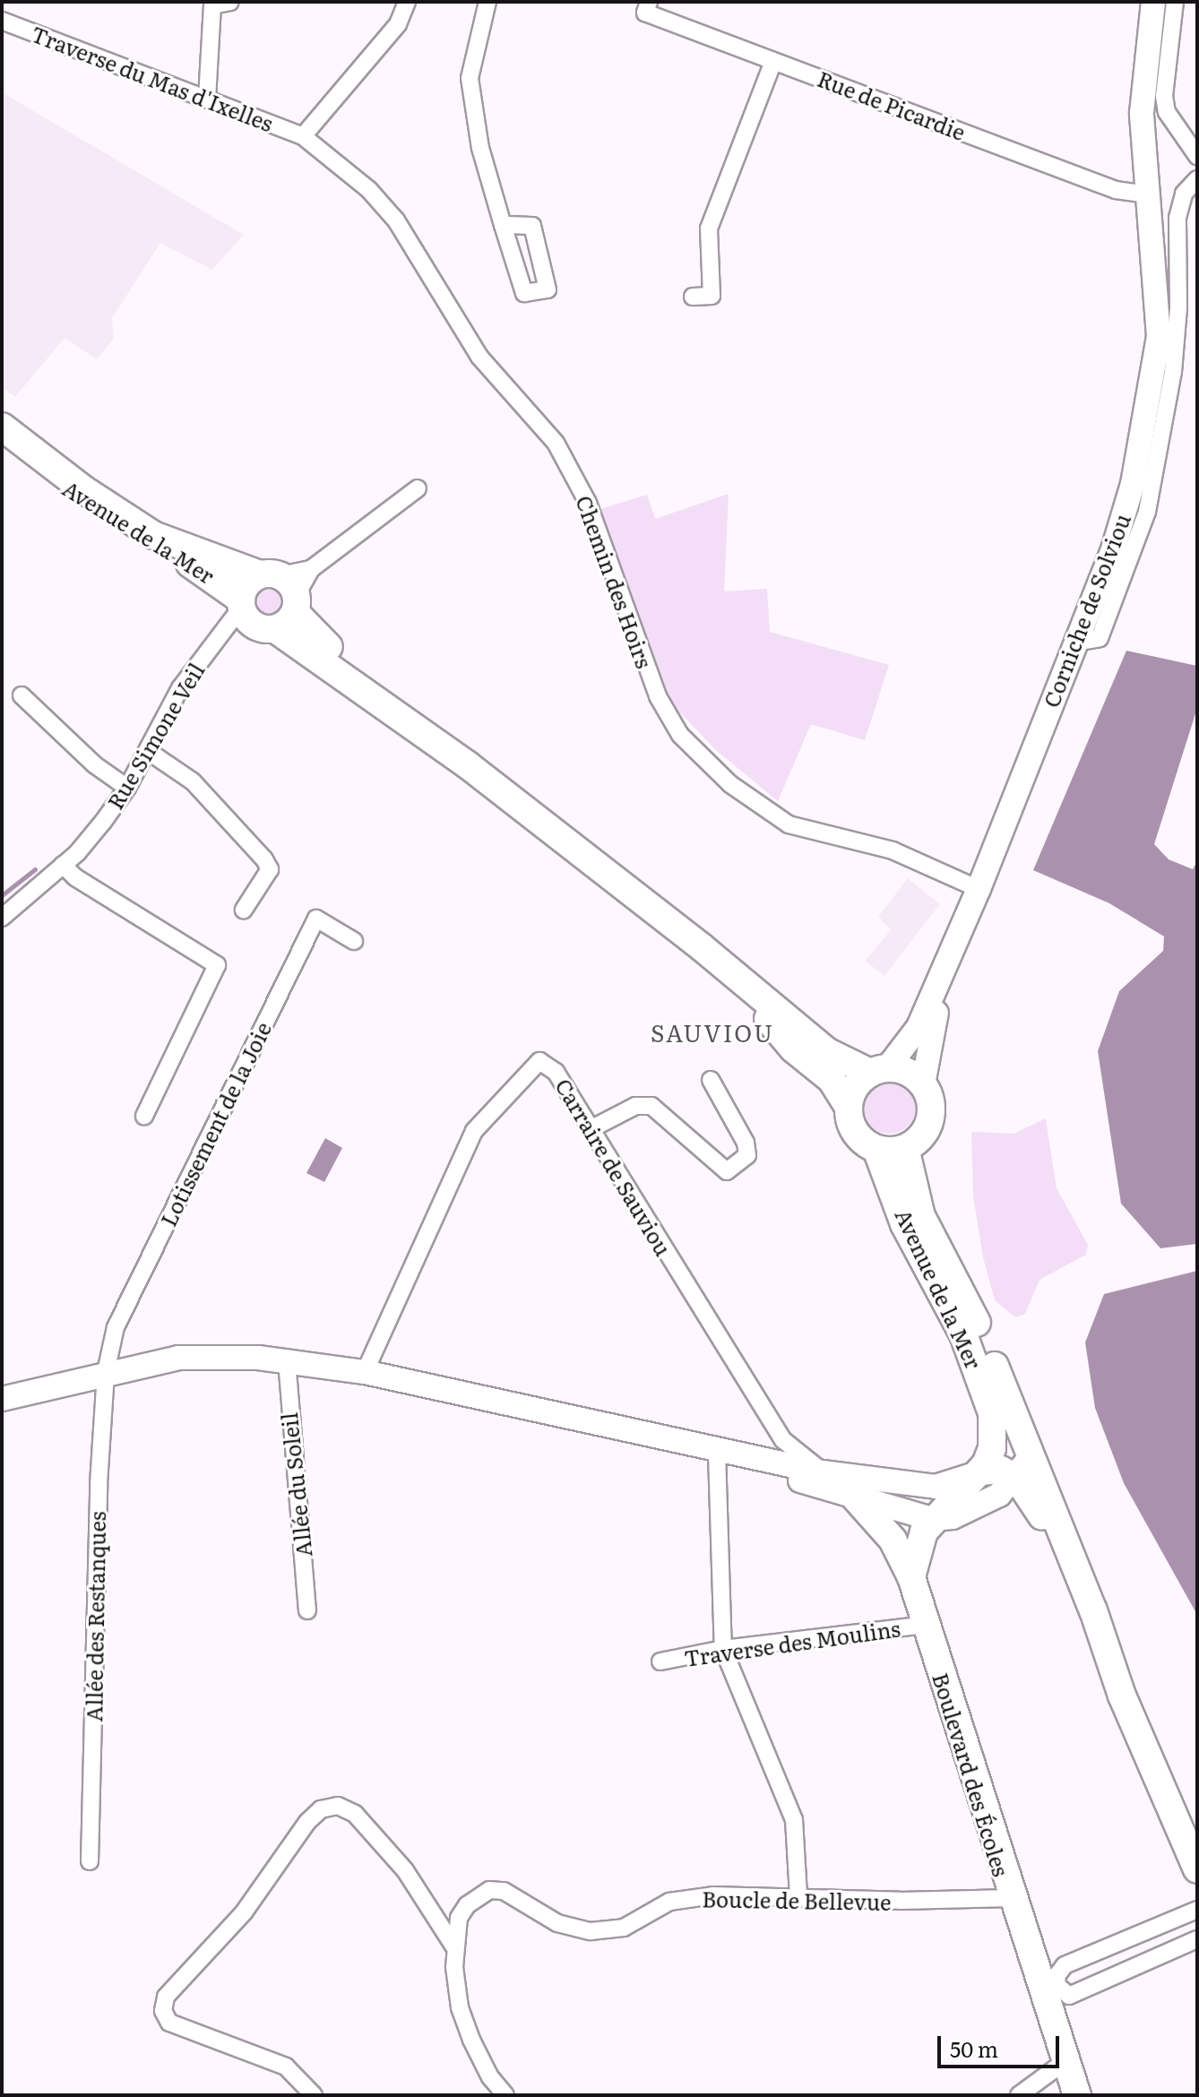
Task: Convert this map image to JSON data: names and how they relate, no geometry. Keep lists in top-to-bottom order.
{
  "streets": {
    "main road": ["Avenue de la Mer", "Corniche de Solviou", "Boulevard des Écoles"],
    "street": [
      "Traverse du Mas d'Ixelles",
      "Rue de Picardie",
      "Chemin des Hoirs",
      "Rue Simone Veil",
      "Lotissement de la Joie",
      "Carraire de Sauviou",
      "Allée du Soleil",
      "Allée des Restanques",
      "Traverse des Moulins",
      "Boucle de Bellevue"
    ]
  },
  "crossings": [
    ["Traverse du Mas d'Ixelles", "Chemin des Hoirs"],
    ["Rue de Picardie", "Corniche de Solviou"],
    ["Avenue de la Mer", "Corniche de Solviou"],
    ["Avenue de la Mer", "Rue Simone Veil"],
    ["Avenue de la Mer", "Boulevard des Écoles"],
    ["Chemin des Hoirs", "Corniche de Solviou"],
    ["Lotissement de la Joie", "Allée des Restanques"],
    ["Traverse des Moulins", "Boulevard des Écoles"],
    ["Boulevard des Écoles", "Boucle de Bellevue"]
  ],
  "districts": ["SAUVIOU"],
  "scale_bar": "50 m"
}
